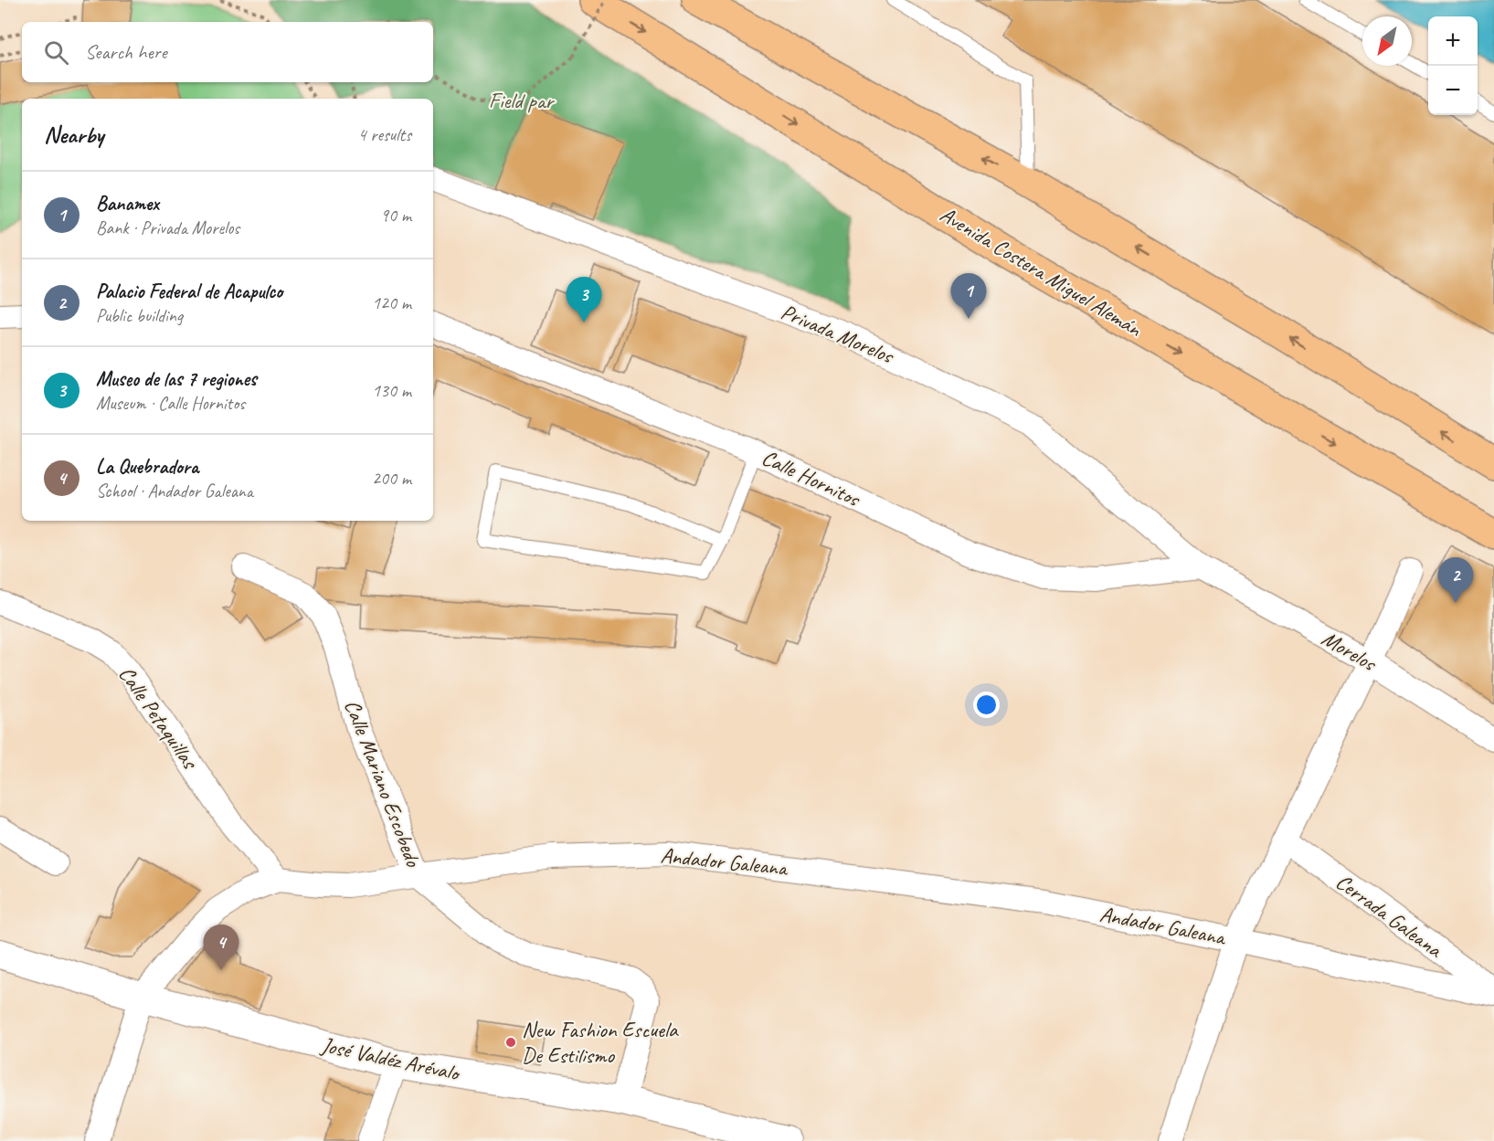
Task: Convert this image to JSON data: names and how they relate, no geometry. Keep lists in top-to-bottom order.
{
  "streets": {
    "main road": ["Avenida Costera Miguel Alemán"],
    "street": [
      "Privada Morelos",
      "Calle Hornitos",
      "Morelos",
      "Calle Petaquillas",
      "Calle Mariano Escobedo",
      "Andador Galeana",
      "Cerrada Galeana",
      "José Valdéz Arévalo"
    ]
  },
  "crossings": [
    ["Privada Morelos", "Calle Hornitos"],
    ["Privada Morelos", "Morelos"],
    ["Calle Hornitos", "Morelos"],
    ["Calle Petaquillas", "Andador Galeana"],
    ["Calle Mariano Escobedo", "Andador Galeana"],
    ["Calle Mariano Escobedo", "José Valdéz Arévalo"],
    ["Andador Galeana", "José Valdéz Arévalo"]
  ],
  "parks": ["Field par"],
  "places": ["New Fashion Escuela De Estilismo"],
  "north": "bottom left",
  "page": {
    "map_buttons": ["+", "−"],
    "search": "Search here",
    "heading": ["Nearby", "4 results"],
    "list": [
      {
        "mark": "1",
        "name": "Banamex",
        "note": "Bank · Privada Morelos",
        "value": "90 m"
      },
      {
        "mark": "2",
        "name": "Palacio Federal de Acapulco",
        "note": "Public building",
        "value": "120 m"
      },
      {
        "mark": "3",
        "name": "Museo de las 7 regiones",
        "note": "Museum · Calle Hornitos",
        "value": "130 m"
      },
      {
        "mark": "4",
        "name": "La Quebradora",
        "note": "School · Andador Galeana",
        "value": "200 m"
      }
    ],
    "pins": [
      "1",
      "3",
      "2",
      "4"
    ]
  }
}
